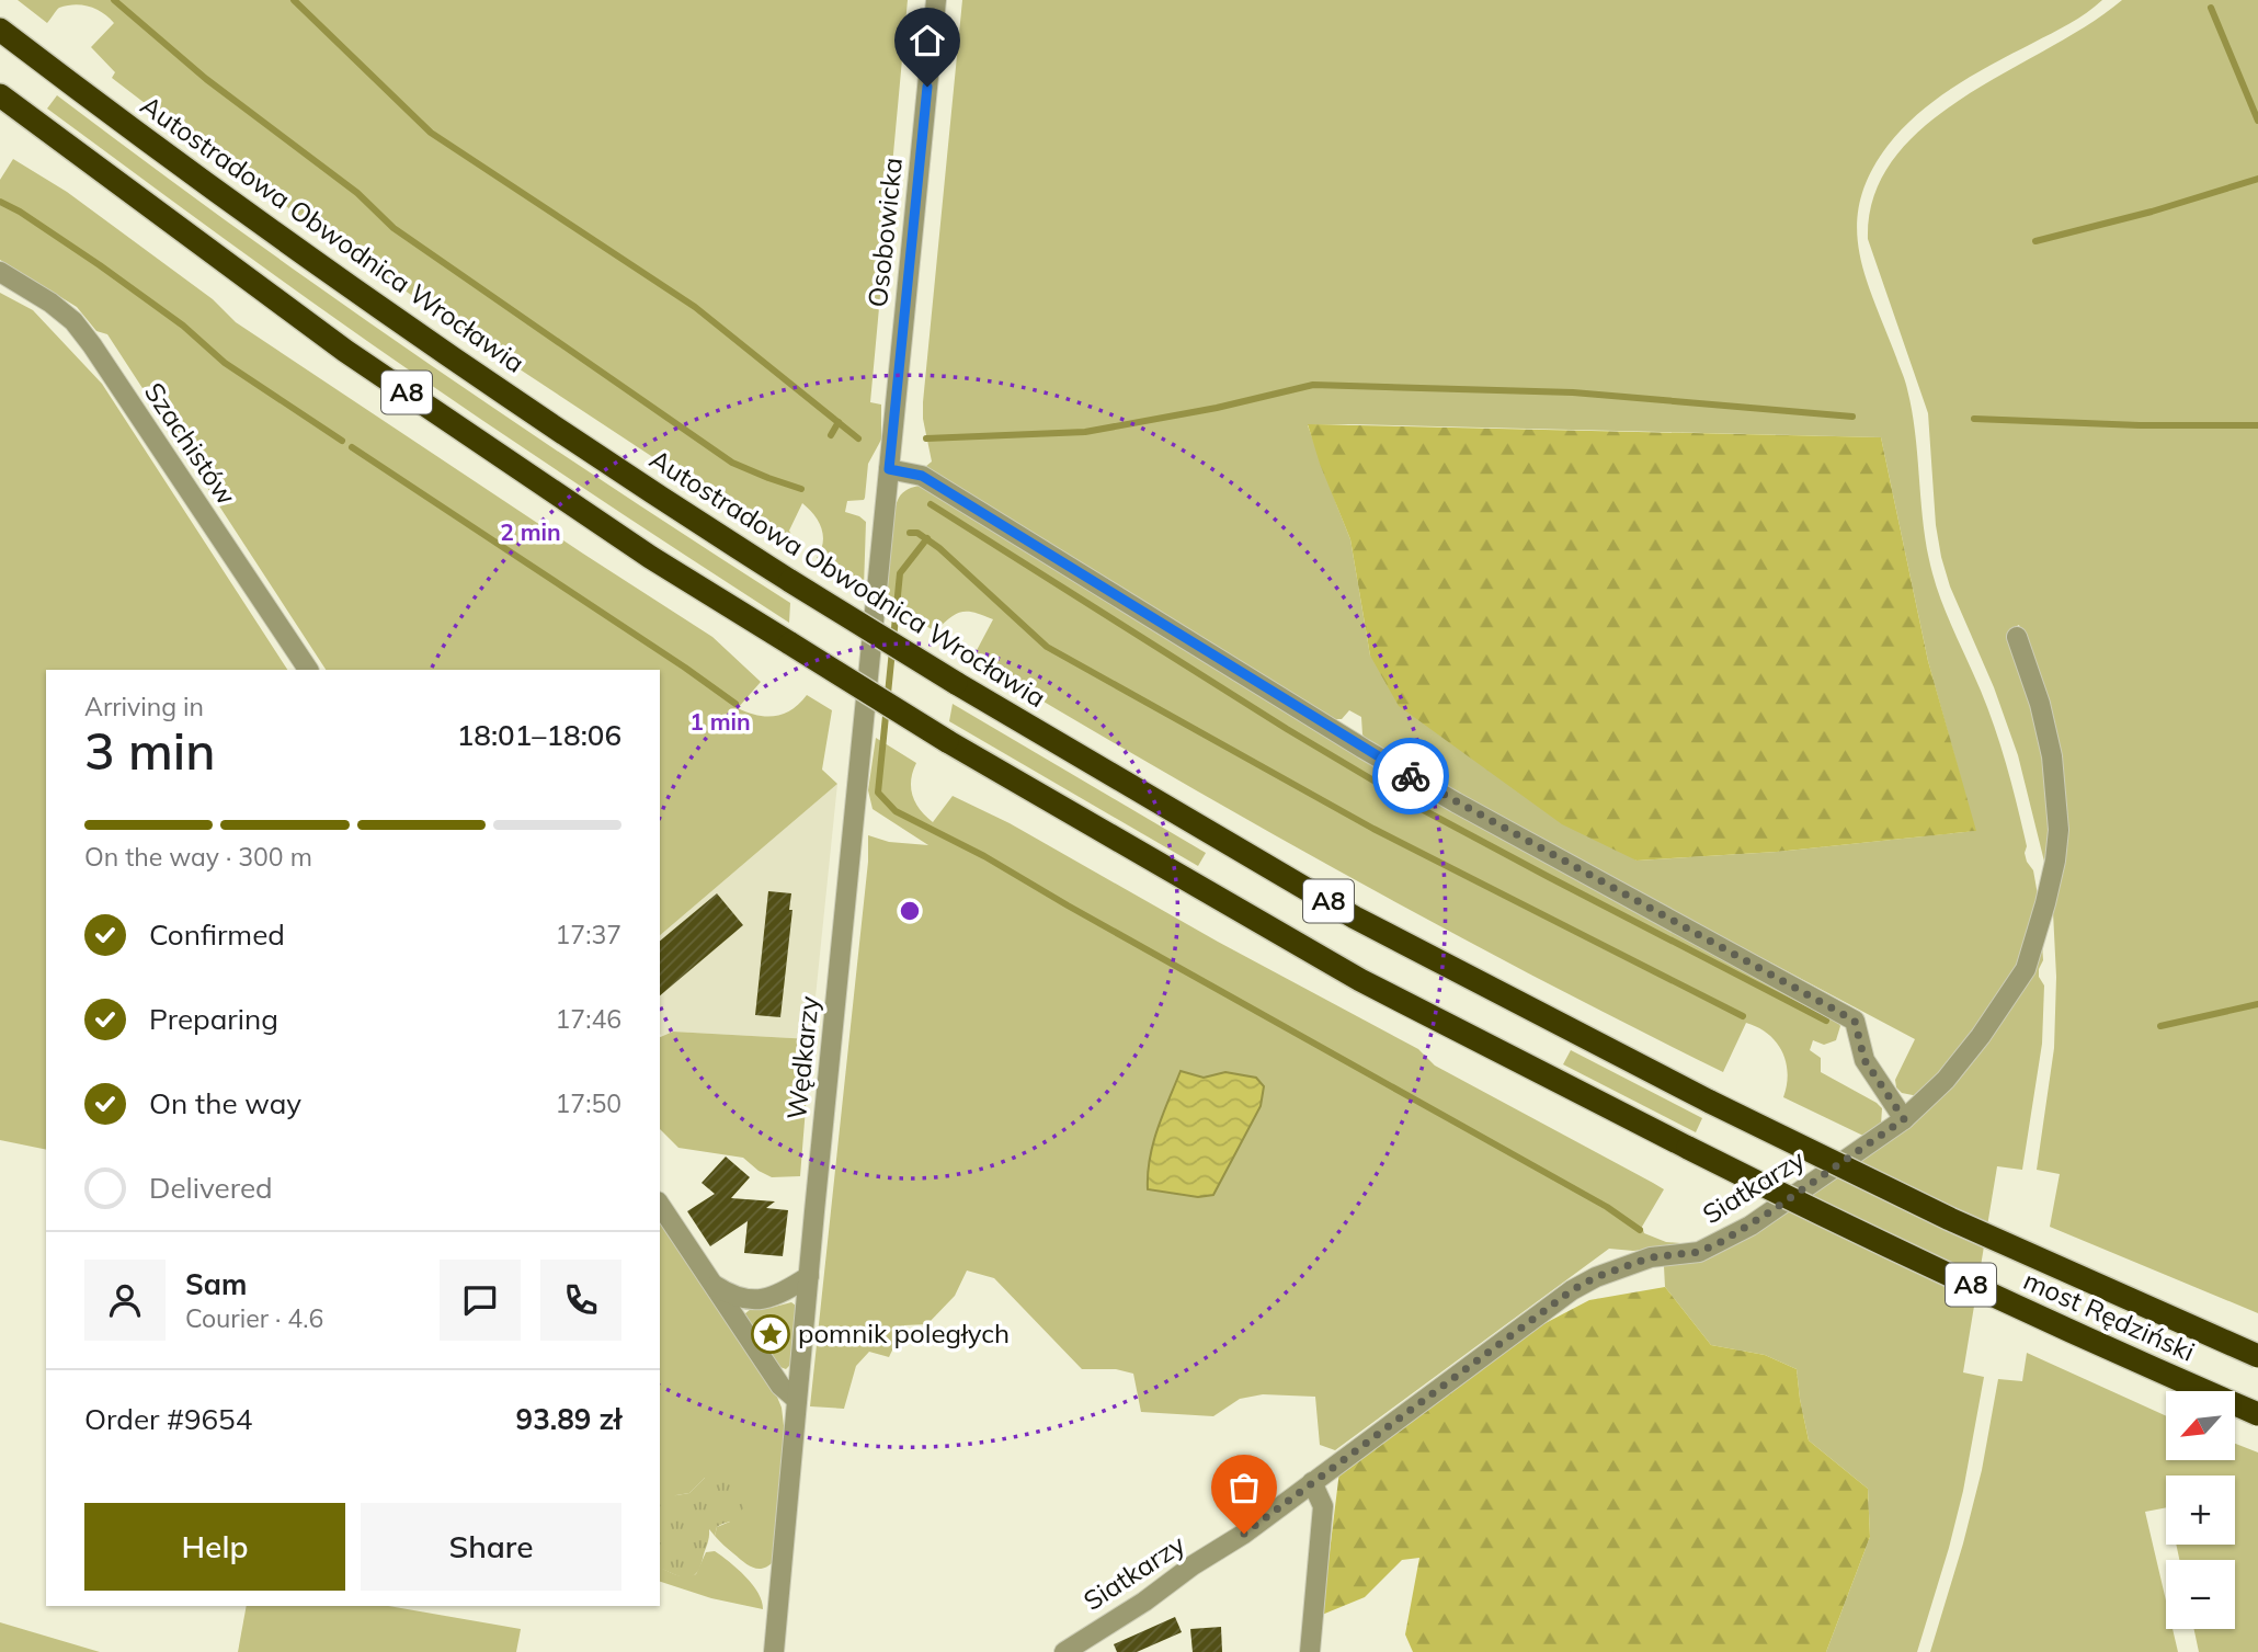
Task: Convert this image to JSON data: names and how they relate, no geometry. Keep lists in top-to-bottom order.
{
  "streets": {
    "highway": ["Autostradowa Obwodnica Wrocławia", "A8", "most Rędziński"],
    "street": [
      "Osobowicka",
      "Szachistów",
      "Wędkarzy",
      "Siatkarzy"
    ]
  },
  "crossings": [
    ["Osobowicka", "Wędkarzy"],
    ["Autostradowa Obwodnica Wrocławia", "most Rędziński"]
  ],
  "places": {
    "place": ["pomnik poległych"]
  },
  "north": "bottom left",
  "page": {
    "heading": ["3 min", "Arriving in", "18:01–18:06"],
    "panel": [
      "Sam",
      "Courier · 4.6",
      "Order #9654",
      "93.89 zł"
    ],
    "bar": "On the way · 300 m",
    "list": [
      ["Confirmed", "17:37"],
      ["Preparing", "17:46"],
      ["On the way", "17:50"],
      "Delivered"
    ],
    "map_buttons": ["+", "−"],
    "buttons": ["Help", "Share"]
  },
  "rings": ["2 min", "1 min"]
}
